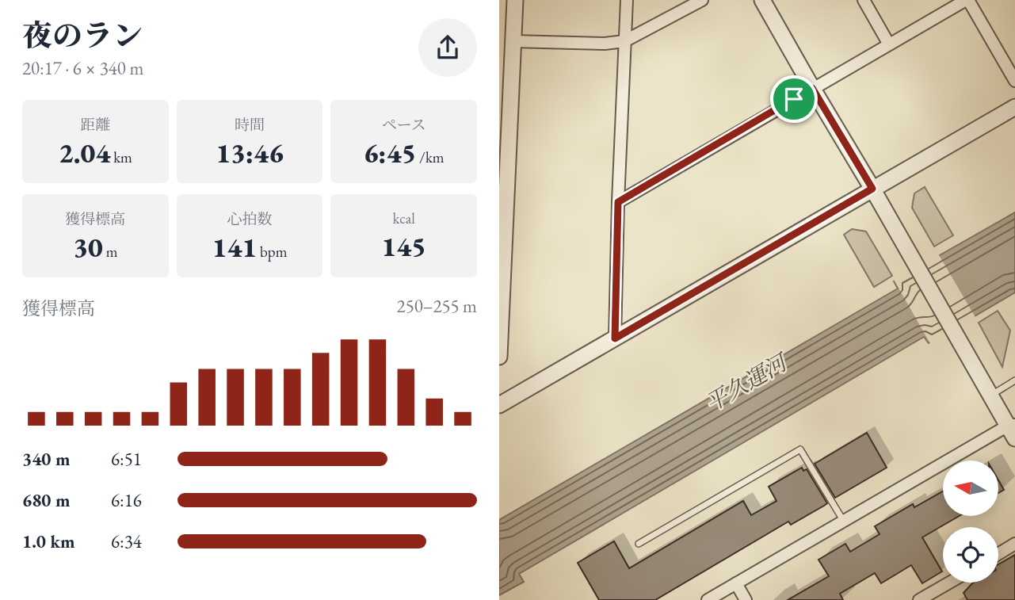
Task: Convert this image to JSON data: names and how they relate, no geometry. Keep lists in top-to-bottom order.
{
  "water": ["平久運河"],
  "north": "left",
  "page": {
    "heading": ["夜のラン", "20:17 · 6 × 340 m"],
    "stats": [
      ["距離", "2.04 km"],
      ["時間", "13:46"],
      ["ペース", "6:45 /km"],
      ["獲得標高", "30 m"],
      ["心拍数", "141 bpm"],
      ["kcal", "145"]
    ],
    "chart": ["獲得標高", "250–255 m"],
    "list": [
      {
        "name": "340 m",
        "note": "6:51"
      },
      {
        "name": "680 m",
        "note": "6:16"
      },
      {
        "name": "1.0 km",
        "note": "6:34"
      }
    ]
  }
}
